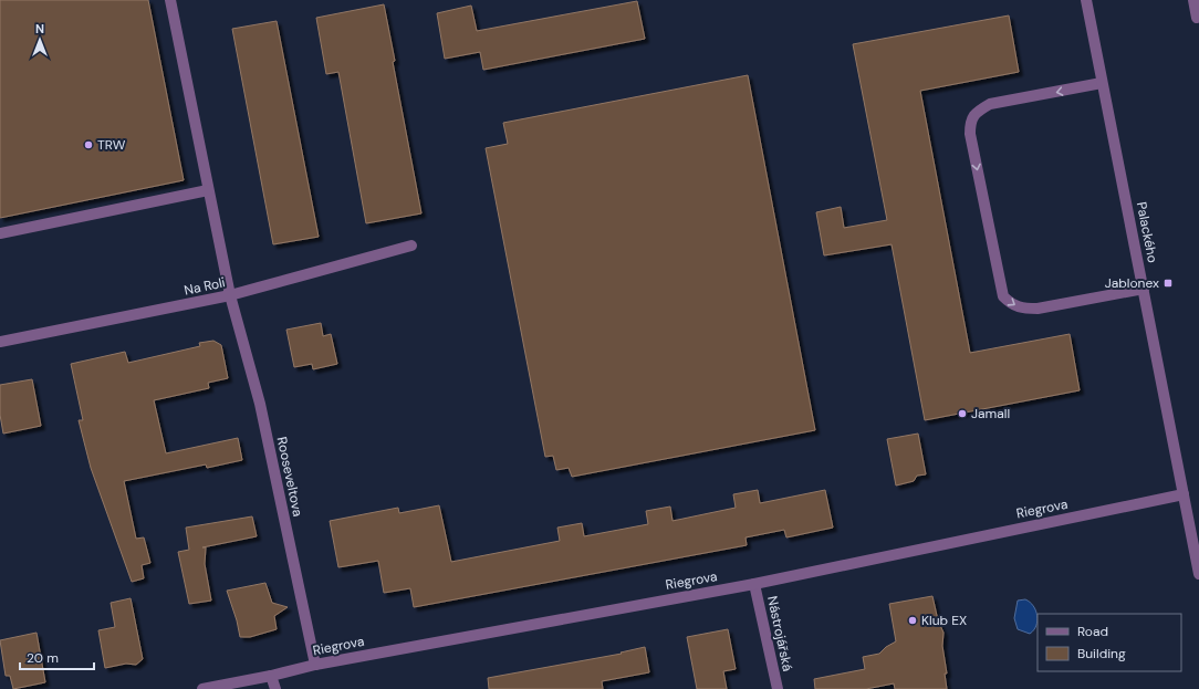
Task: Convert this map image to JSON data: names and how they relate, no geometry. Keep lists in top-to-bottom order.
{
  "streets": {
    "street": [
      "Palackého",
      "Na Roli",
      "Rooseveltova",
      "Riegrova",
      "Nástrojářská"
    ]
  },
  "crossings": [
    ["Palackého", "Riegrova"],
    ["Na Roli", "Rooseveltova"],
    ["Rooseveltova", "Riegrova"],
    ["Riegrova", "Nástrojářská"]
  ],
  "places": {
    "other": ["TRW", "Jamall", "Klub EX"],
    "transit": ["Jablonex"]
  },
  "legend": ["Road", "Building"],
  "scale_bar": "20 m",
  "north": "top"
}
